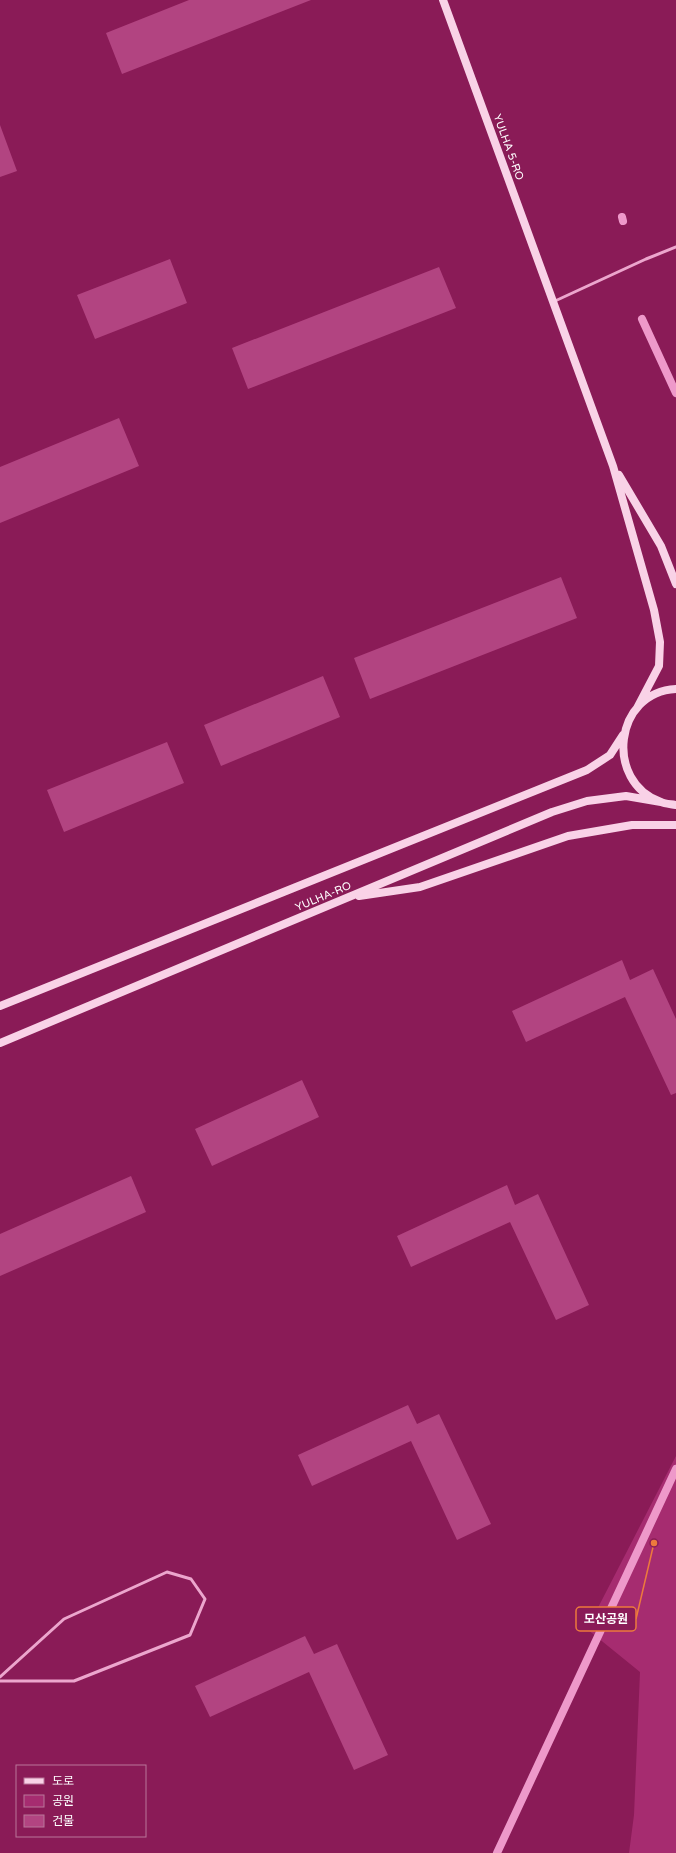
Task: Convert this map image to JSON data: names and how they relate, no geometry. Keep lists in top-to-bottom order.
{
  "streets": {
    "main road": ["YULHA 5-RO", "YULHA-RO"]
  },
  "places": ["모산공원"],
  "legend": ["도로", "공원", "건물"]
}
